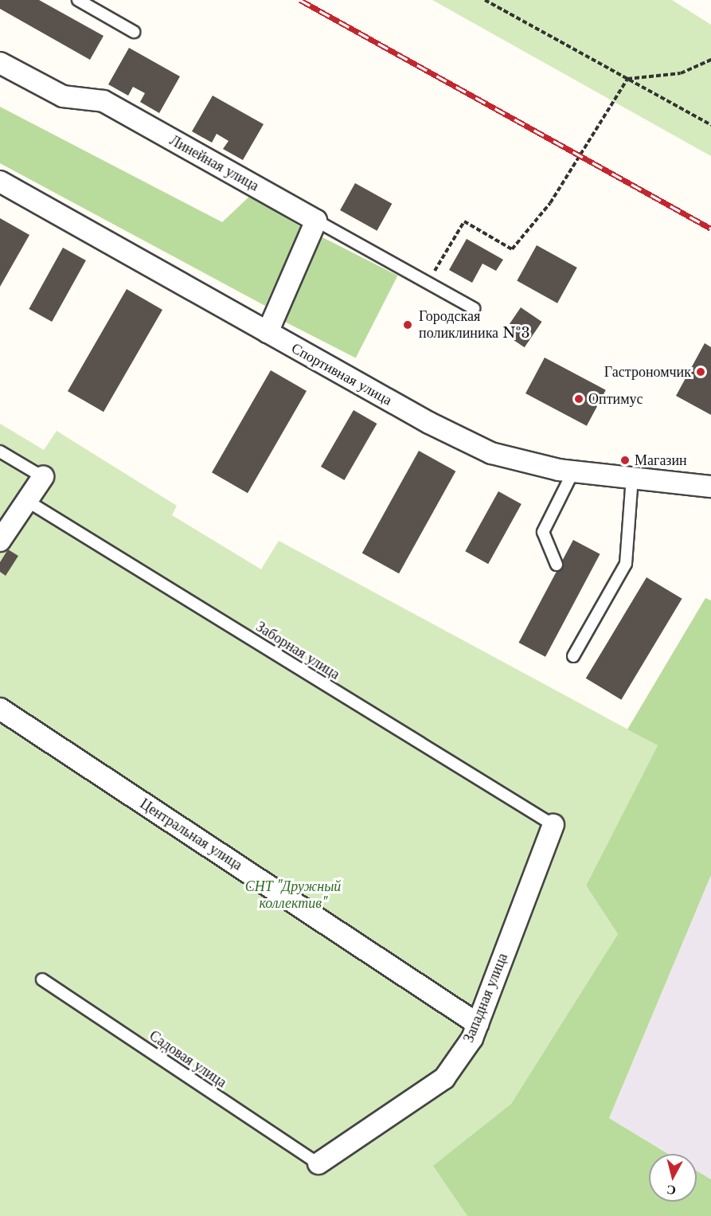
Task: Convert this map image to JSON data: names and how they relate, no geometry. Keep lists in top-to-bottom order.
{
  "streets": {
    "street": [
      "Линейная улица",
      "Спортивная улица",
      "Центральная улица",
      "Западная улица"
    ],
    "lane": ["Заборная улица", "Садовая улица"]
  },
  "crossings": [
    ["Заборная улица", "Западная улица"],
    ["Центральная улица", "Западная улица"],
    ["Западная улица", "Садовая улица"]
  ],
  "parks": ["СНТ \"Дружный коллектив\""],
  "places": [
    "Городская поликлиника №3",
    "Гастрономчик",
    "Оптимус",
    "Магазин"
  ],
  "north": "bottom"
}
